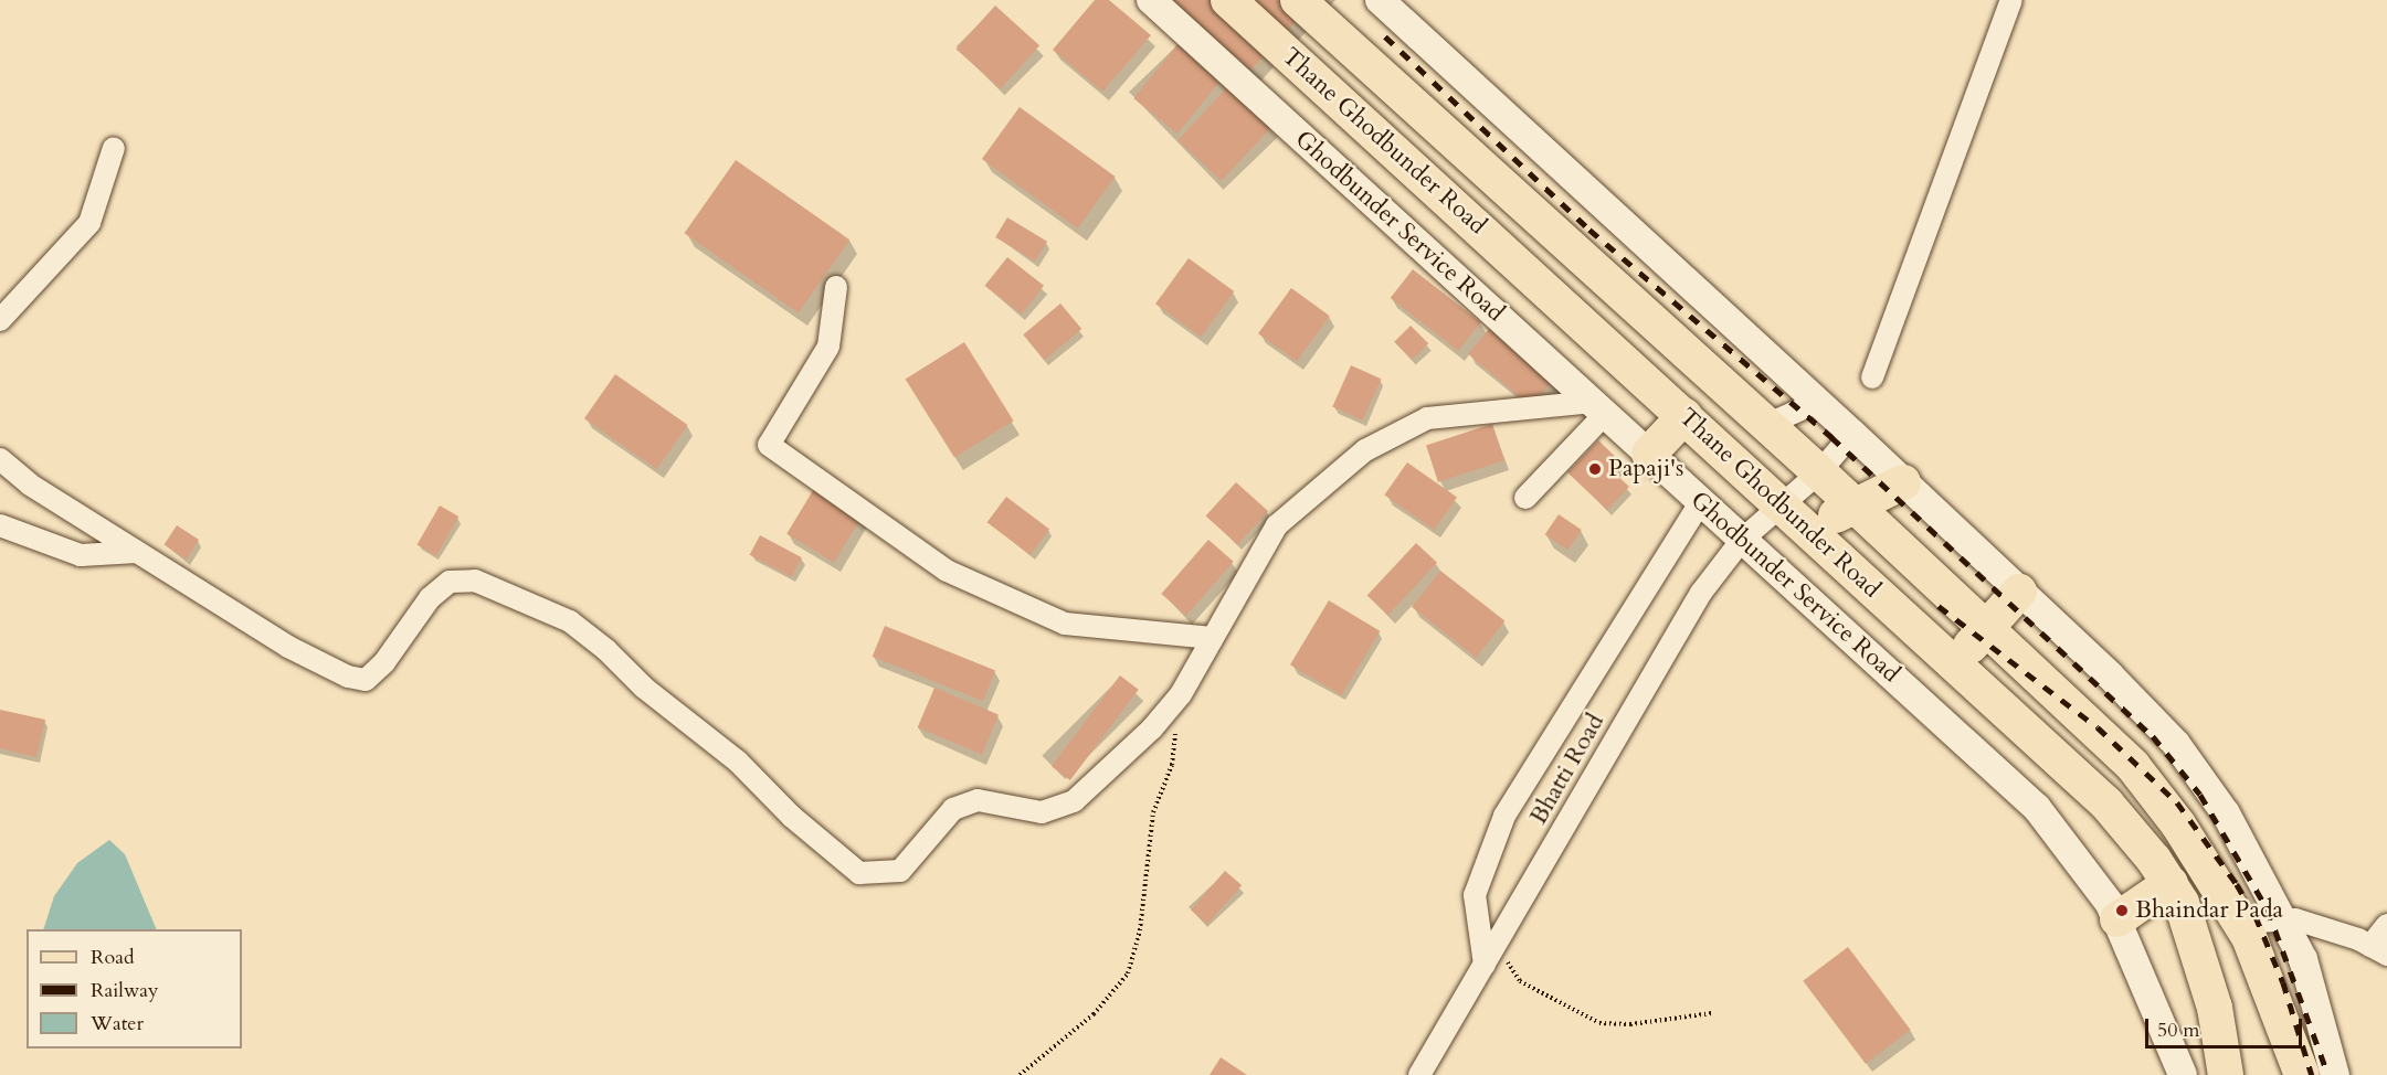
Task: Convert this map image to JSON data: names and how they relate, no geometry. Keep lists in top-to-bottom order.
{
  "streets": {
    "main road": ["Thane Ghodbunder Road"],
    "street": ["Ghodbunder Service Road", "Bhatti Road"]
  },
  "crossings": [
    ["Thane Ghodbunder Road", "Bhatti Road"],
    ["Ghodbunder Service Road", "Bhatti Road"]
  ],
  "places": ["Papaji's", "Bhaindar Pada"],
  "legend": ["Road", "Railway", "Water"],
  "scale_bar": "50 m"
}
